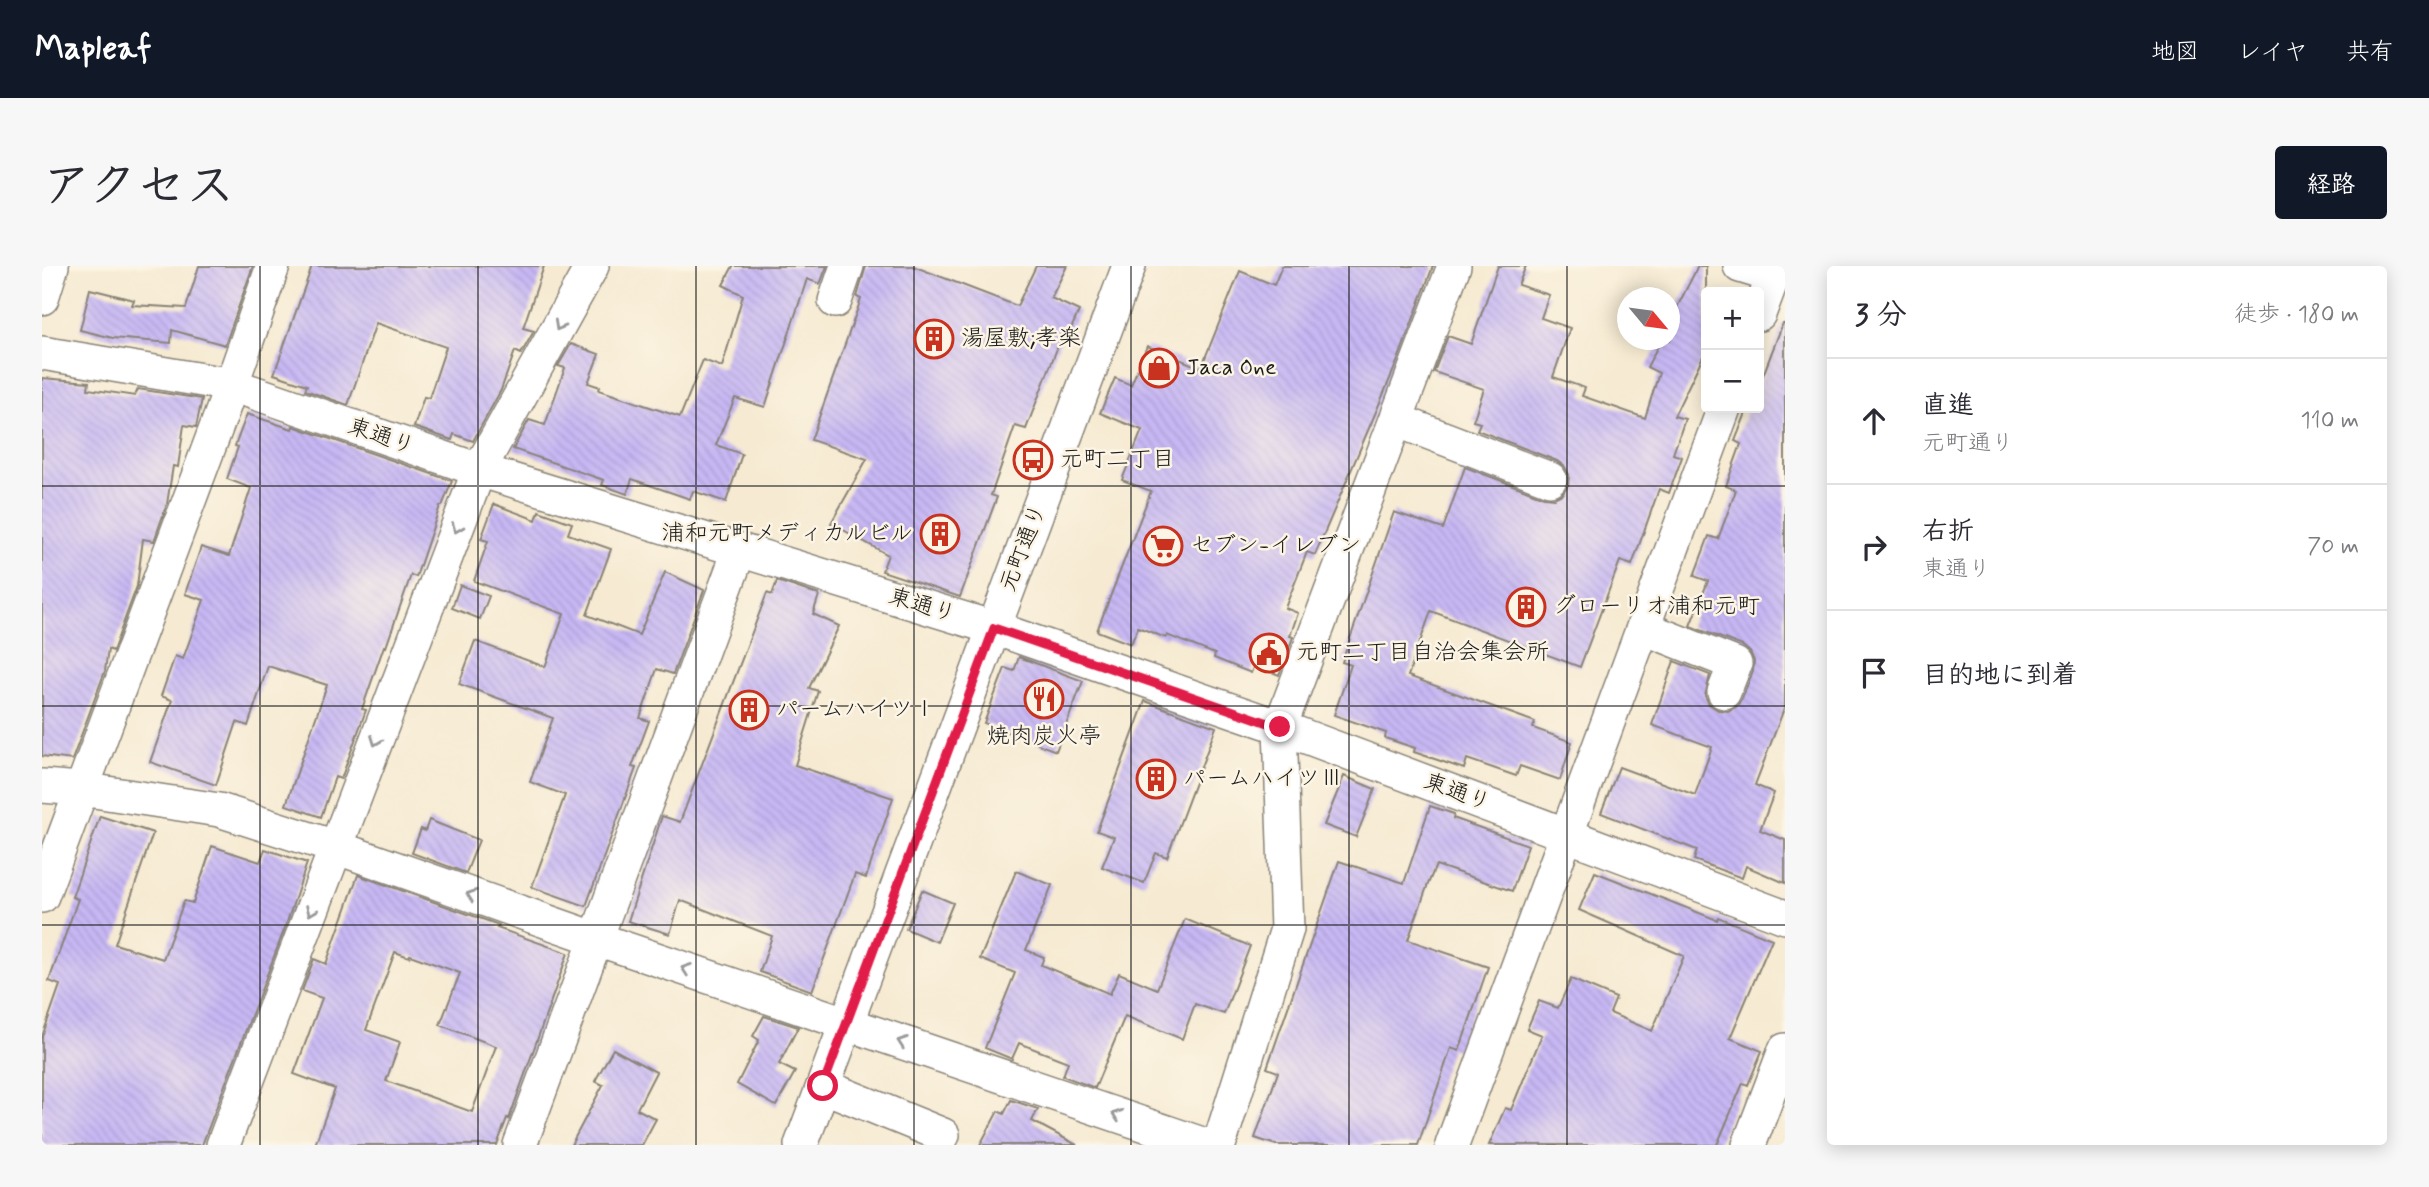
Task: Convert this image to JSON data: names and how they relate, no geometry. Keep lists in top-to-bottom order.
{
  "streets": {
    "street": ["東通り", "元町通り"]
  },
  "crossings": [
    ["東通り", "元町通り"]
  ],
  "places": {
    "building": [
      "湯屋敷;孝楽",
      "浦和元町メディカルビル",
      "グローリオ浦和元町",
      "パームハイツⅠ",
      "パームハイツⅢ"
    ],
    "shop": ["Jaca One"],
    "bus stop": ["元町二丁目"],
    "supermarket": ["セブン-イレブン"],
    "public building": ["元町二丁目自治会集会所"],
    "restaurant": ["焼肉炭火亭"]
  },
  "north": "bottom right",
  "page": {
    "header": "Mapleaf",
    "nav": ["地図", "レイヤ", "共有"],
    "title": "アクセス",
    "buttons": "経路",
    "heading": ["3 分", "徒歩 · 180 m"],
    "map_buttons": ["+", "−"],
    "list": [
      ["直進", "元町通り", "110 m"],
      ["右折", "東通り", "70 m"],
      "目的地に到着"
    ]
  }
}
